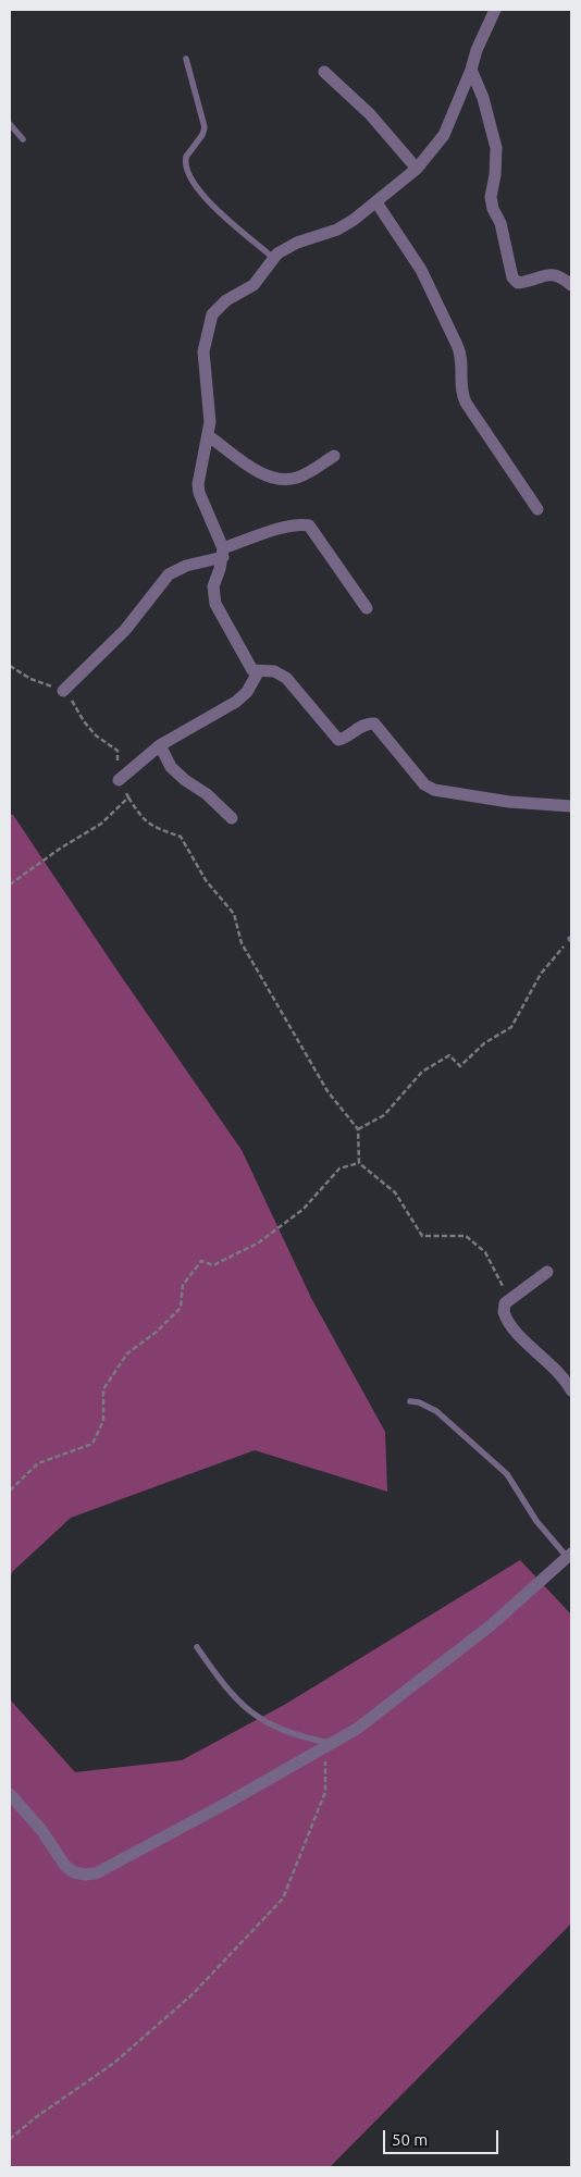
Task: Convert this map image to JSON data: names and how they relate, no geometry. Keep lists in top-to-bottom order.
{
  "scale_bar": "50 m"
}
